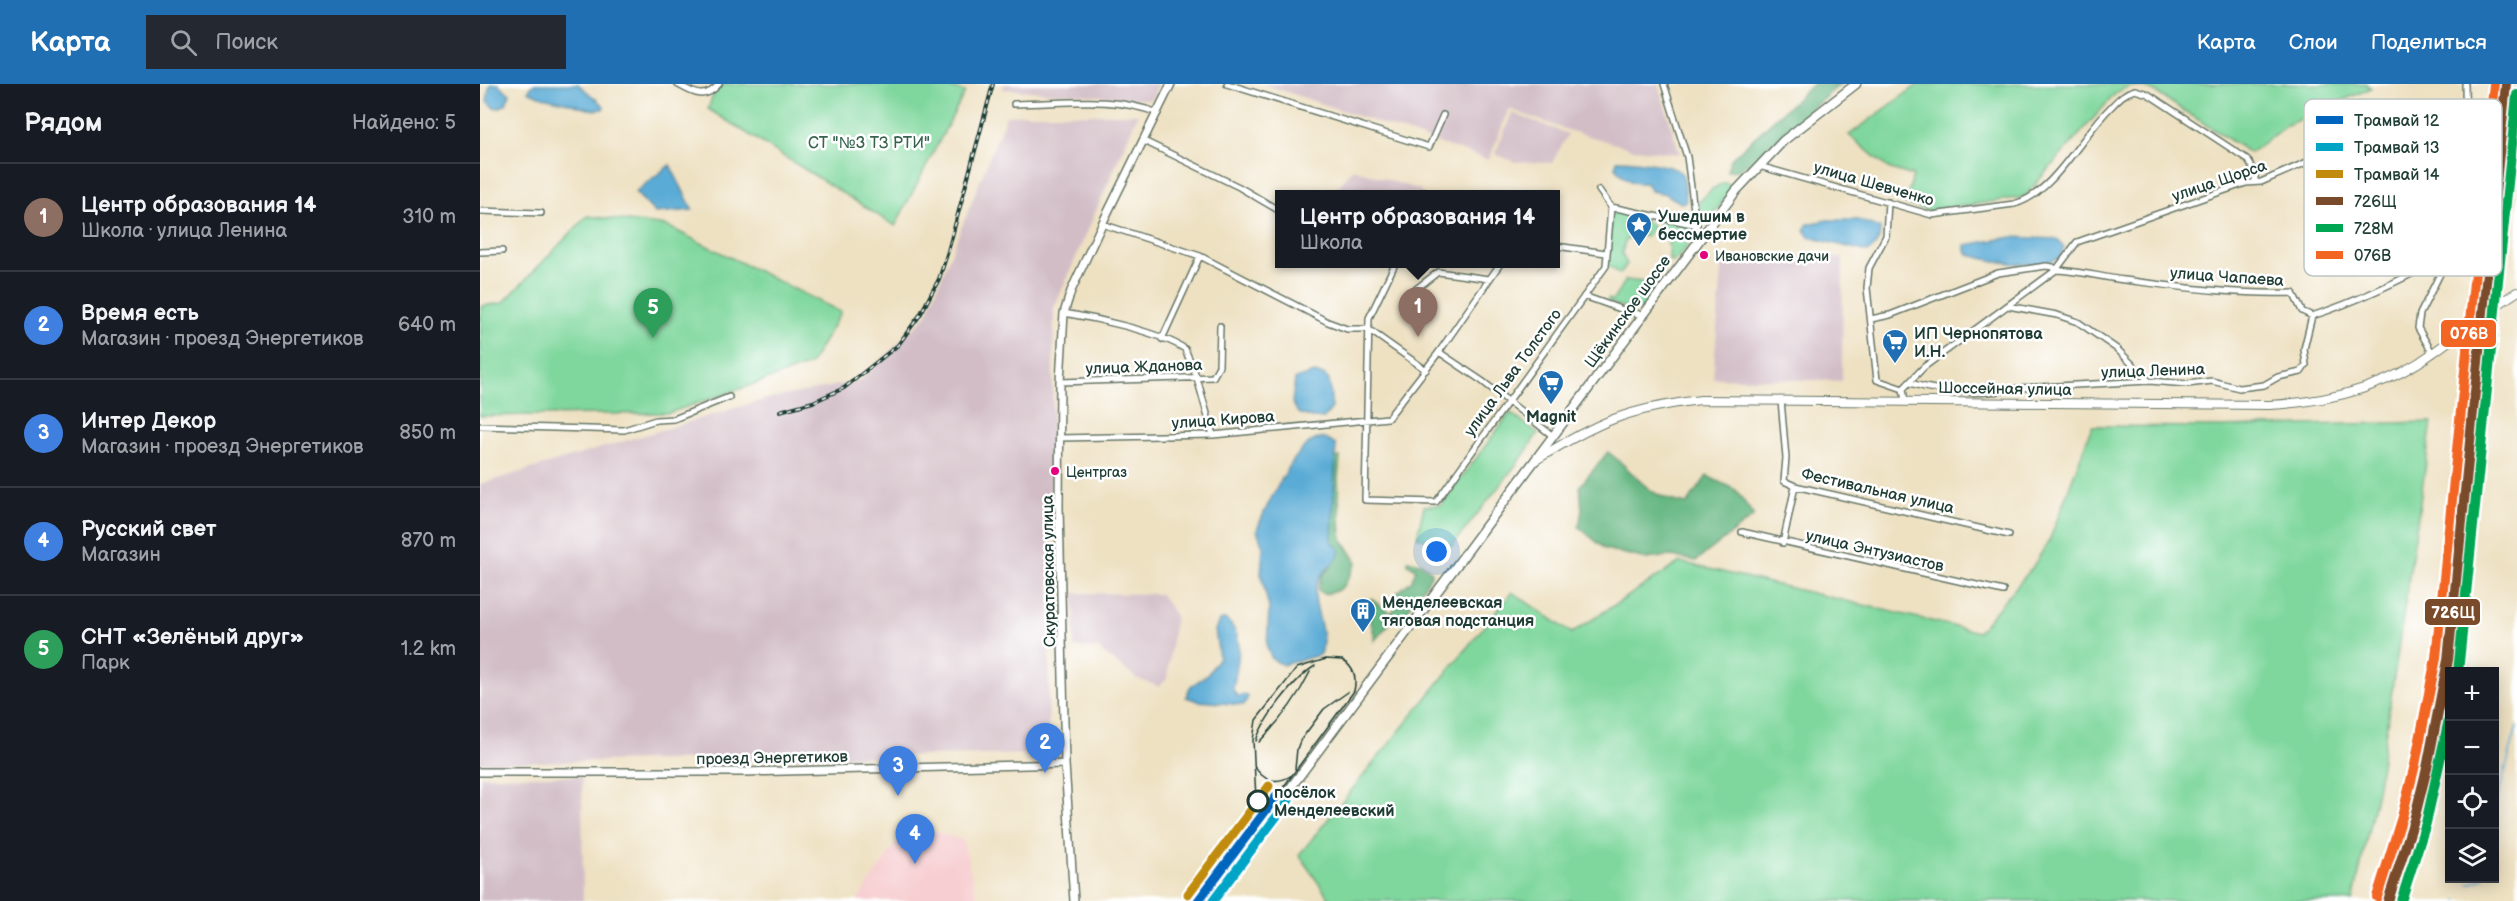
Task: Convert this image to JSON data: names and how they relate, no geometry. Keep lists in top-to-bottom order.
{
  "streets": {
    "main road": ["Щёкинское шоссе", "Шоссейная улица"],
    "street": [
      "улица Щорса",
      "улица Шевченко",
      "улица Чапаева",
      "улица Жданова",
      "улица Ленина",
      "улица Льва Толстого",
      "улица Кирова",
      "Фестивальная улица",
      "улица Энтузиастов",
      "Скуратовская улица",
      "проезд Энергетиков"
    ]
  },
  "crossings": [
    ["улица Щорса", "улица Шевченко"],
    ["улица Щорса", "улица Чапаева"],
    ["улица Шевченко", "Щёкинское шоссе"],
    ["улица Чапаева", "улица Ленина"],
    ["Щёкинское шоссе", "Шоссейная улица"],
    ["улица Жданова", "Скуратовская улица"],
    ["улица Льва Толстого", "улица Кирова"],
    ["Шоссейная улица", "Фестивальная улица"],
    ["улица Кирова", "Скуратовская улица"],
    ["Скуратовская улица", "проезд Энергетиков"]
  ],
  "parks": ["СТ \"№3 ТЗ РТИ\""],
  "places": {
    "place": ["Ушедшим в бессмертие"],
    "other": ["Ивановские дачи", "Центргаз", "посёлок Менделеевский"],
    "supermarket": ["ИП Чернопятова И.Н.", "Magnit"],
    "building": ["Менделеевская тяговая подстанция"]
  },
  "lines": [
    "transit line 726Щ",
    "transit line 076В",
    "transit line 728М",
    "tram line 14",
    "tram line 12",
    "tram line 13"
  ],
  "legend": [
    "Трамвай 12",
    "Трамвай 13",
    "Трамвай 14",
    "726Щ",
    "728М",
    "076В"
  ],
  "page": {
    "header": "Карта",
    "search": "Поиск",
    "nav": ["Карта", "Слои", "Поделиться"],
    "heading": ["Рядом", "Найдено: 5"],
    "list": [
      {
        "mark": "1",
        "name": "Центр образования 14",
        "note": "Школа · улица Ленина",
        "value": "310 m"
      },
      {
        "mark": "2",
        "name": "Время есть",
        "note": "Магазин · проезд Энергетиков",
        "value": "640 m"
      },
      {
        "mark": "3",
        "name": "Интер Декор",
        "note": "Магазин · проезд Энергетиков",
        "value": "850 m"
      },
      {
        "mark": "4",
        "name": "Русский свет",
        "note": "Магазин",
        "value": "870 m"
      },
      {
        "mark": "5",
        "name": "СНТ «Зелёный друг»",
        "note": "Парк",
        "value": "1.2 km"
      }
    ],
    "popup": ["Центр образования 14", "Школа"],
    "pins": [
      "1",
      "5",
      "2",
      "3",
      "4"
    ],
    "map_buttons": ["+", "−"]
  }
}
